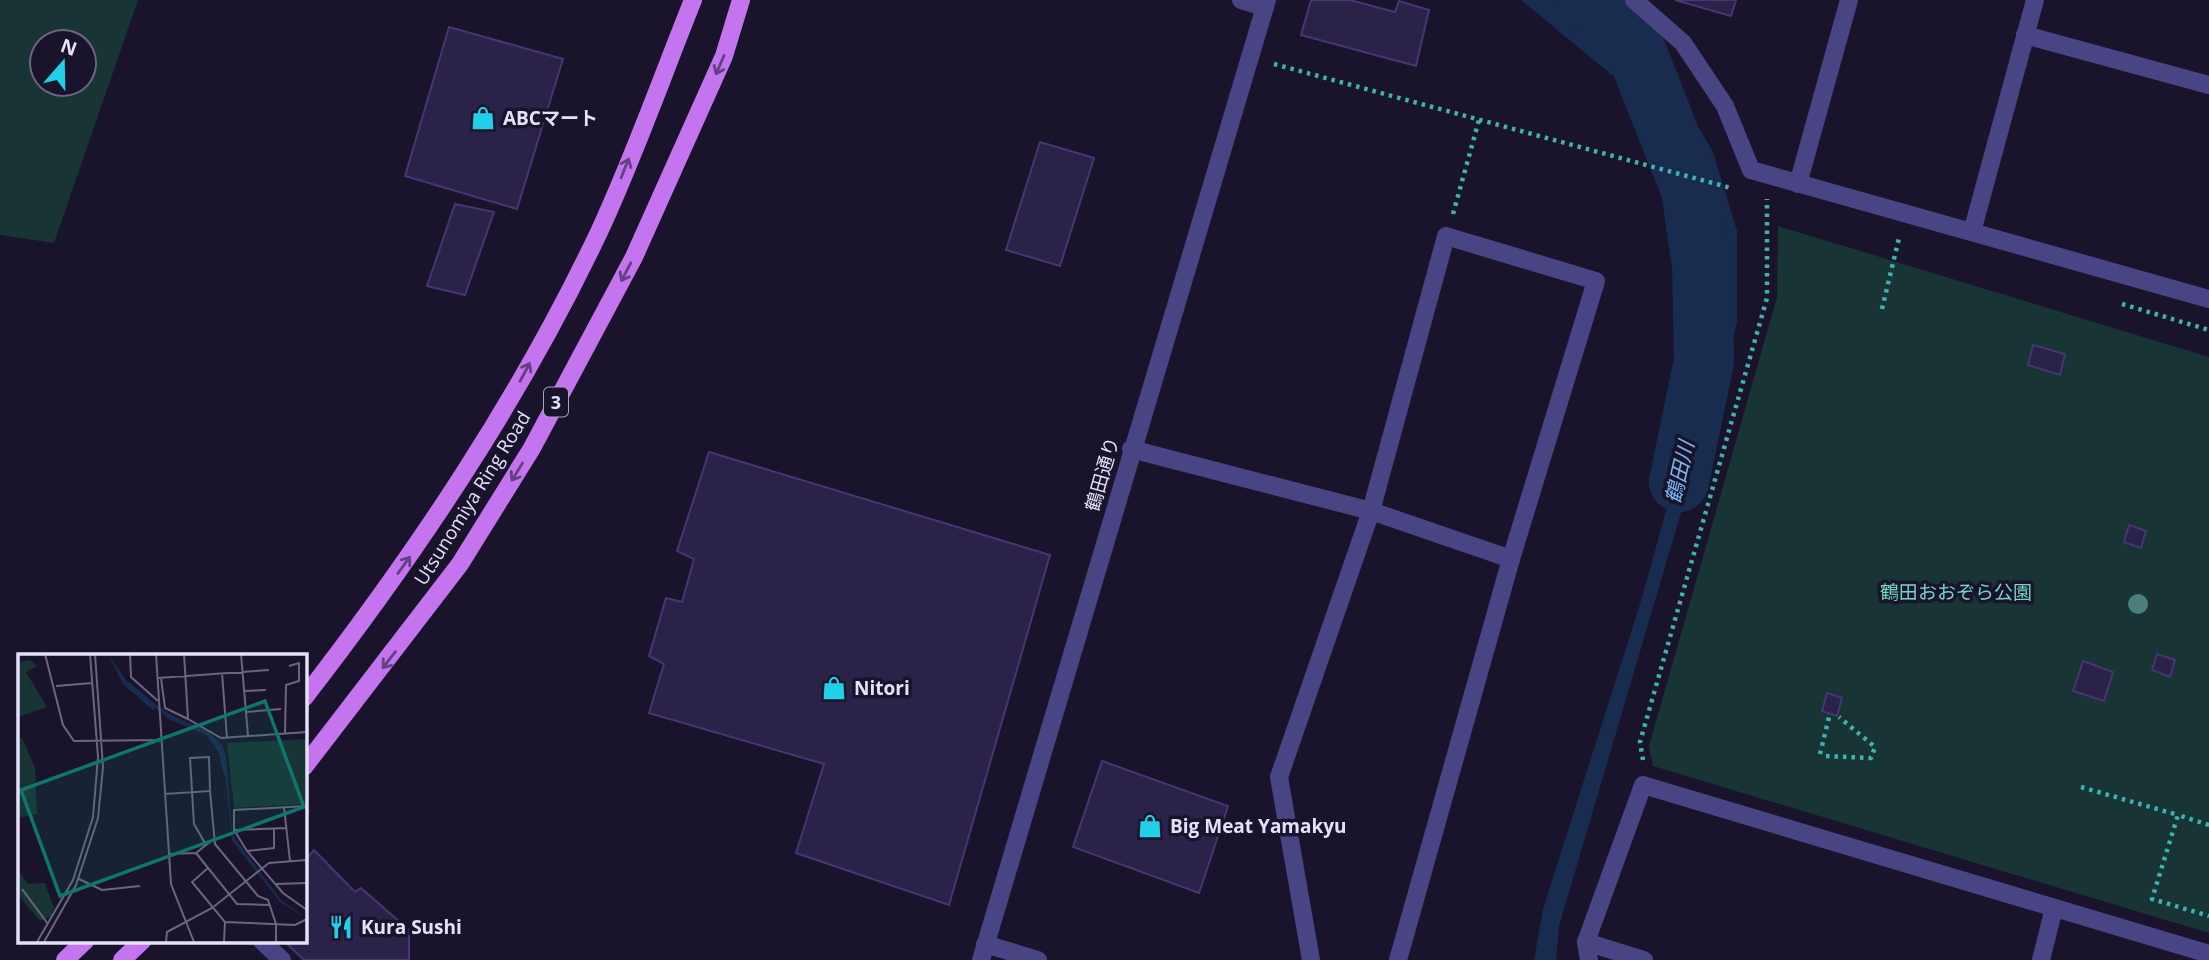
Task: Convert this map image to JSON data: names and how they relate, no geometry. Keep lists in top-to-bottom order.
{
  "streets": {
    "main road": ["3", "Utsunomiya Ring Road"],
    "street": ["鶴田通り"]
  },
  "water": ["鶴田川"],
  "parks": ["鶴田おおぞら公園"],
  "places": {
    "shop": ["ABCマート", "Nitori", "Big Meat Yamakyu"],
    "restaurant": ["Kura Sushi"]
  },
  "north": "top"
}
